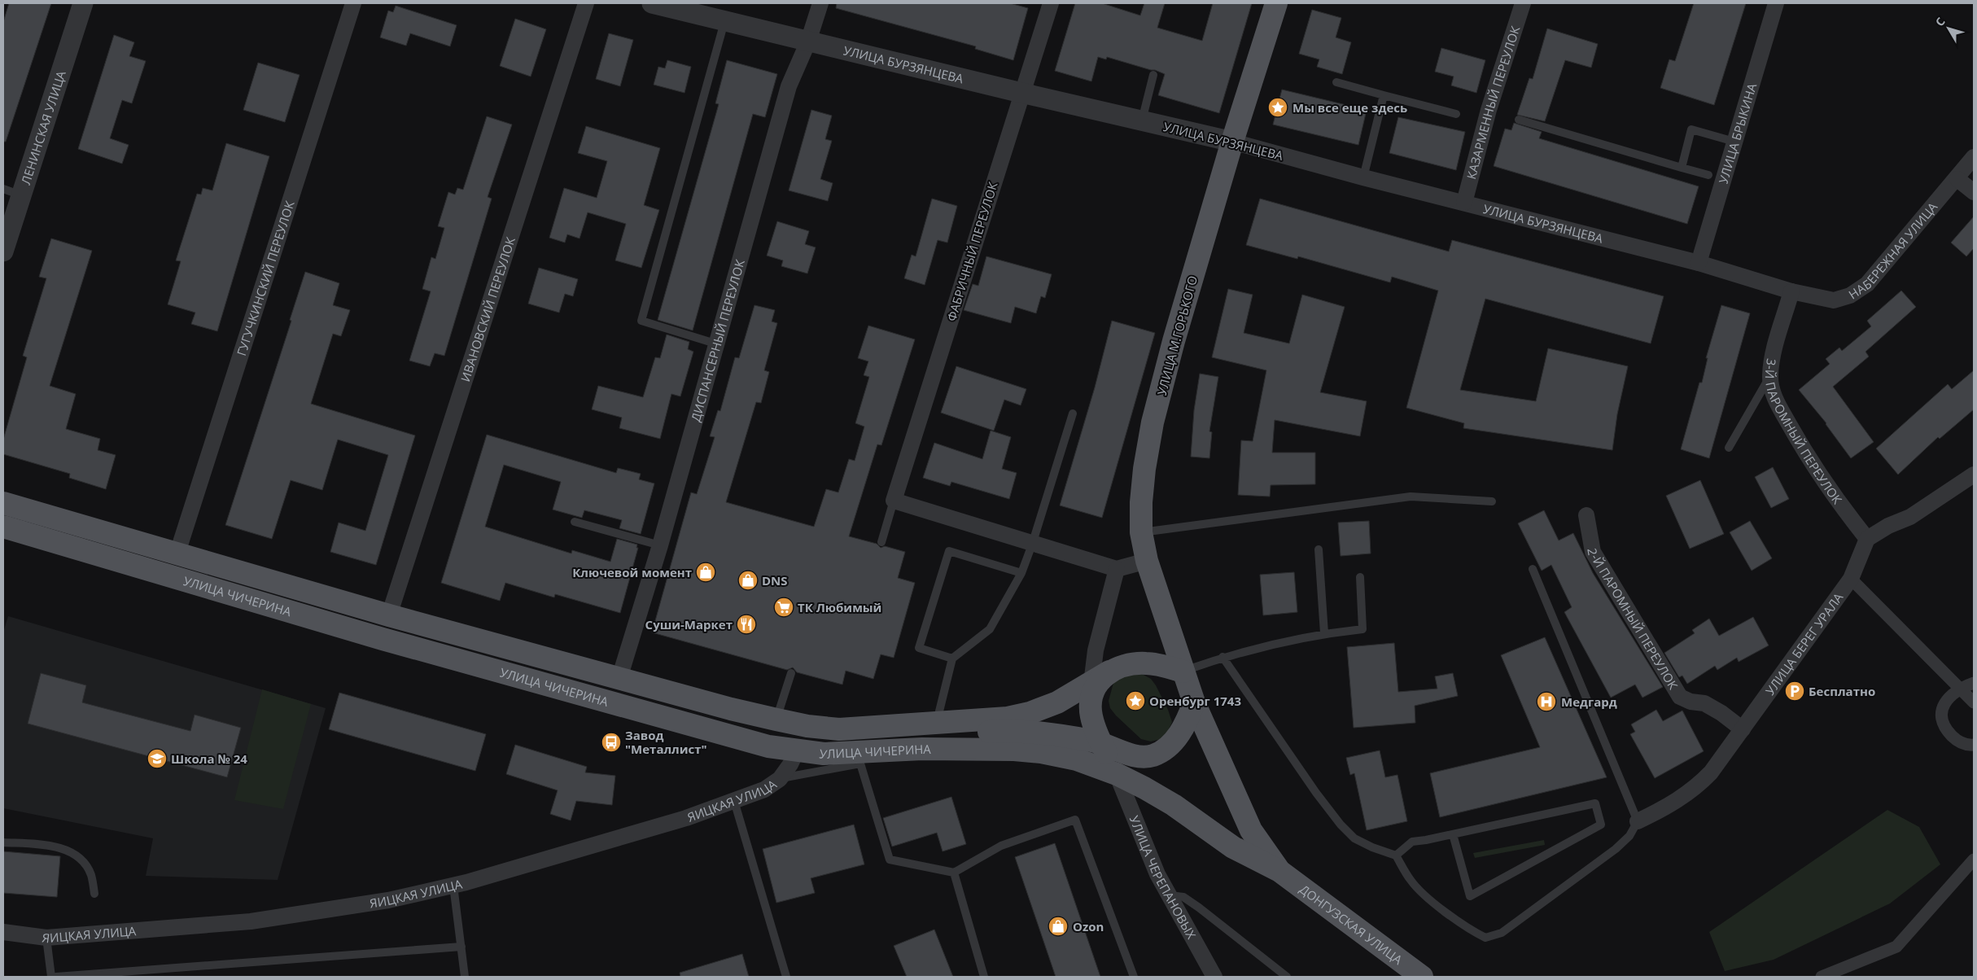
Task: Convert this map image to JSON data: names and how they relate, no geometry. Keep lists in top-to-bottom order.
{
  "streets": {
    "main road": ["УЛИЦА М.ГОРЬКОГО", "УЛИЦА ЧИЧЕРИНА", "ДОНГУЗСКАЯ УЛИЦА"],
    "street": [
      "УЛИЦА БУРЗЯНЦЕВА",
      "КАЗАРМЕННЫЙ ПЕРЕУЛОК",
      "ЛЕНИНСКАЯ УЛИЦА",
      "УЛИЦА БРЫКИНА",
      "НАБЕРЕЖНАЯ УЛИЦА",
      "ФАБРИЧНЫЙ ПЕРЕУЛОК",
      "ГУГУЧКИНСКИЙ ПЕРЕУЛОК",
      "ИВАНОВСКИЙ ПЕРЕУЛОК",
      "ДИСПАНСЕРНЫЙ ПЕРЕУЛОК",
      "3-Й ПАРОМНЫЙ ПЕРЕУЛОК",
      "2-Й ПАРОМНЫЙ ПЕРЕУЛОК",
      "УЛИЦА БЕРЕГ УРАЛА",
      "ЯИЦКАЯ УЛИЦА",
      "УЛИЦА ЧЕРЕПАНОВЫХ"
    ]
  },
  "crossings": [
    ["УЛИЦА БУРЗЯНЦЕВА", "КАЗАРМЕННЫЙ ПЕРЕУЛОК"],
    ["УЛИЦА БУРЗЯНЦЕВА", "УЛИЦА БРЫКИНА"],
    ["УЛИЦА БУРЗЯНЦЕВА", "НАБЕРЕЖНАЯ УЛИЦА"],
    ["УЛИЦА БУРЗЯНЦЕВА", "ФАБРИЧНЫЙ ПЕРЕУЛОК"],
    ["УЛИЦА БУРЗЯНЦЕВА", "УЛИЦА М.ГОРЬКОГО"],
    ["УЛИЦА БУРЗЯНЦЕВА", "ДИСПАНСЕРНЫЙ ПЕРЕУЛОК"],
    ["УЛИЦА БУРЗЯНЦЕВА", "3-Й ПАРОМНЫЙ ПЕРЕУЛОК"],
    ["НАБЕРЕЖНАЯ УЛИЦА", "3-Й ПАРОМНЫЙ ПЕРЕУЛОК"],
    ["ГУГУЧКИНСКИЙ ПЕРЕУЛОК", "УЛИЦА ЧИЧЕРИНА"],
    ["ИВАНОВСКИЙ ПЕРЕУЛОК", "УЛИЦА ЧИЧЕРИНА"],
    ["УЛИЦА М.ГОРЬКОГО", "УЛИЦА ЧИЧЕРИНА"],
    ["ДИСПАНСЕРНЫЙ ПЕРЕУЛОК", "УЛИЦА ЧИЧЕРИНА"],
    ["3-Й ПАРОМНЫЙ ПЕРЕУЛОК", "УЛИЦА БЕРЕГ УРАЛА"],
    ["УЛИЦА ЧИЧЕРИНА", "ЯИЦКАЯ УЛИЦА"],
    ["УЛИЦА ЧИЧЕРИНА", "УЛИЦА ЧЕРЕПАНОВЫХ"],
    ["УЛИЦА ЧИЧЕРИНА", "ДОНГУЗСКАЯ УЛИЦА"],
    ["2-Й ПАРОМНЫЙ ПЕРЕУЛОК", "УЛИЦА БЕРЕГ УРАЛА"]
  ],
  "places": {
    "place": ["Мы все еще здесь", "Оренбург 1743"],
    "shop": ["Ключевой момент", "DNS", "Ozon"],
    "supermarket": ["ТК Любимый"],
    "restaurant": ["Суши-Маркет"],
    "parking": ["Бесплатно"],
    "hospital": ["Медгард"],
    "bus stop": ["Завод \"Металлист\""],
    "school or university": ["Школа № 24"]
  },
  "north": "top left"
}
